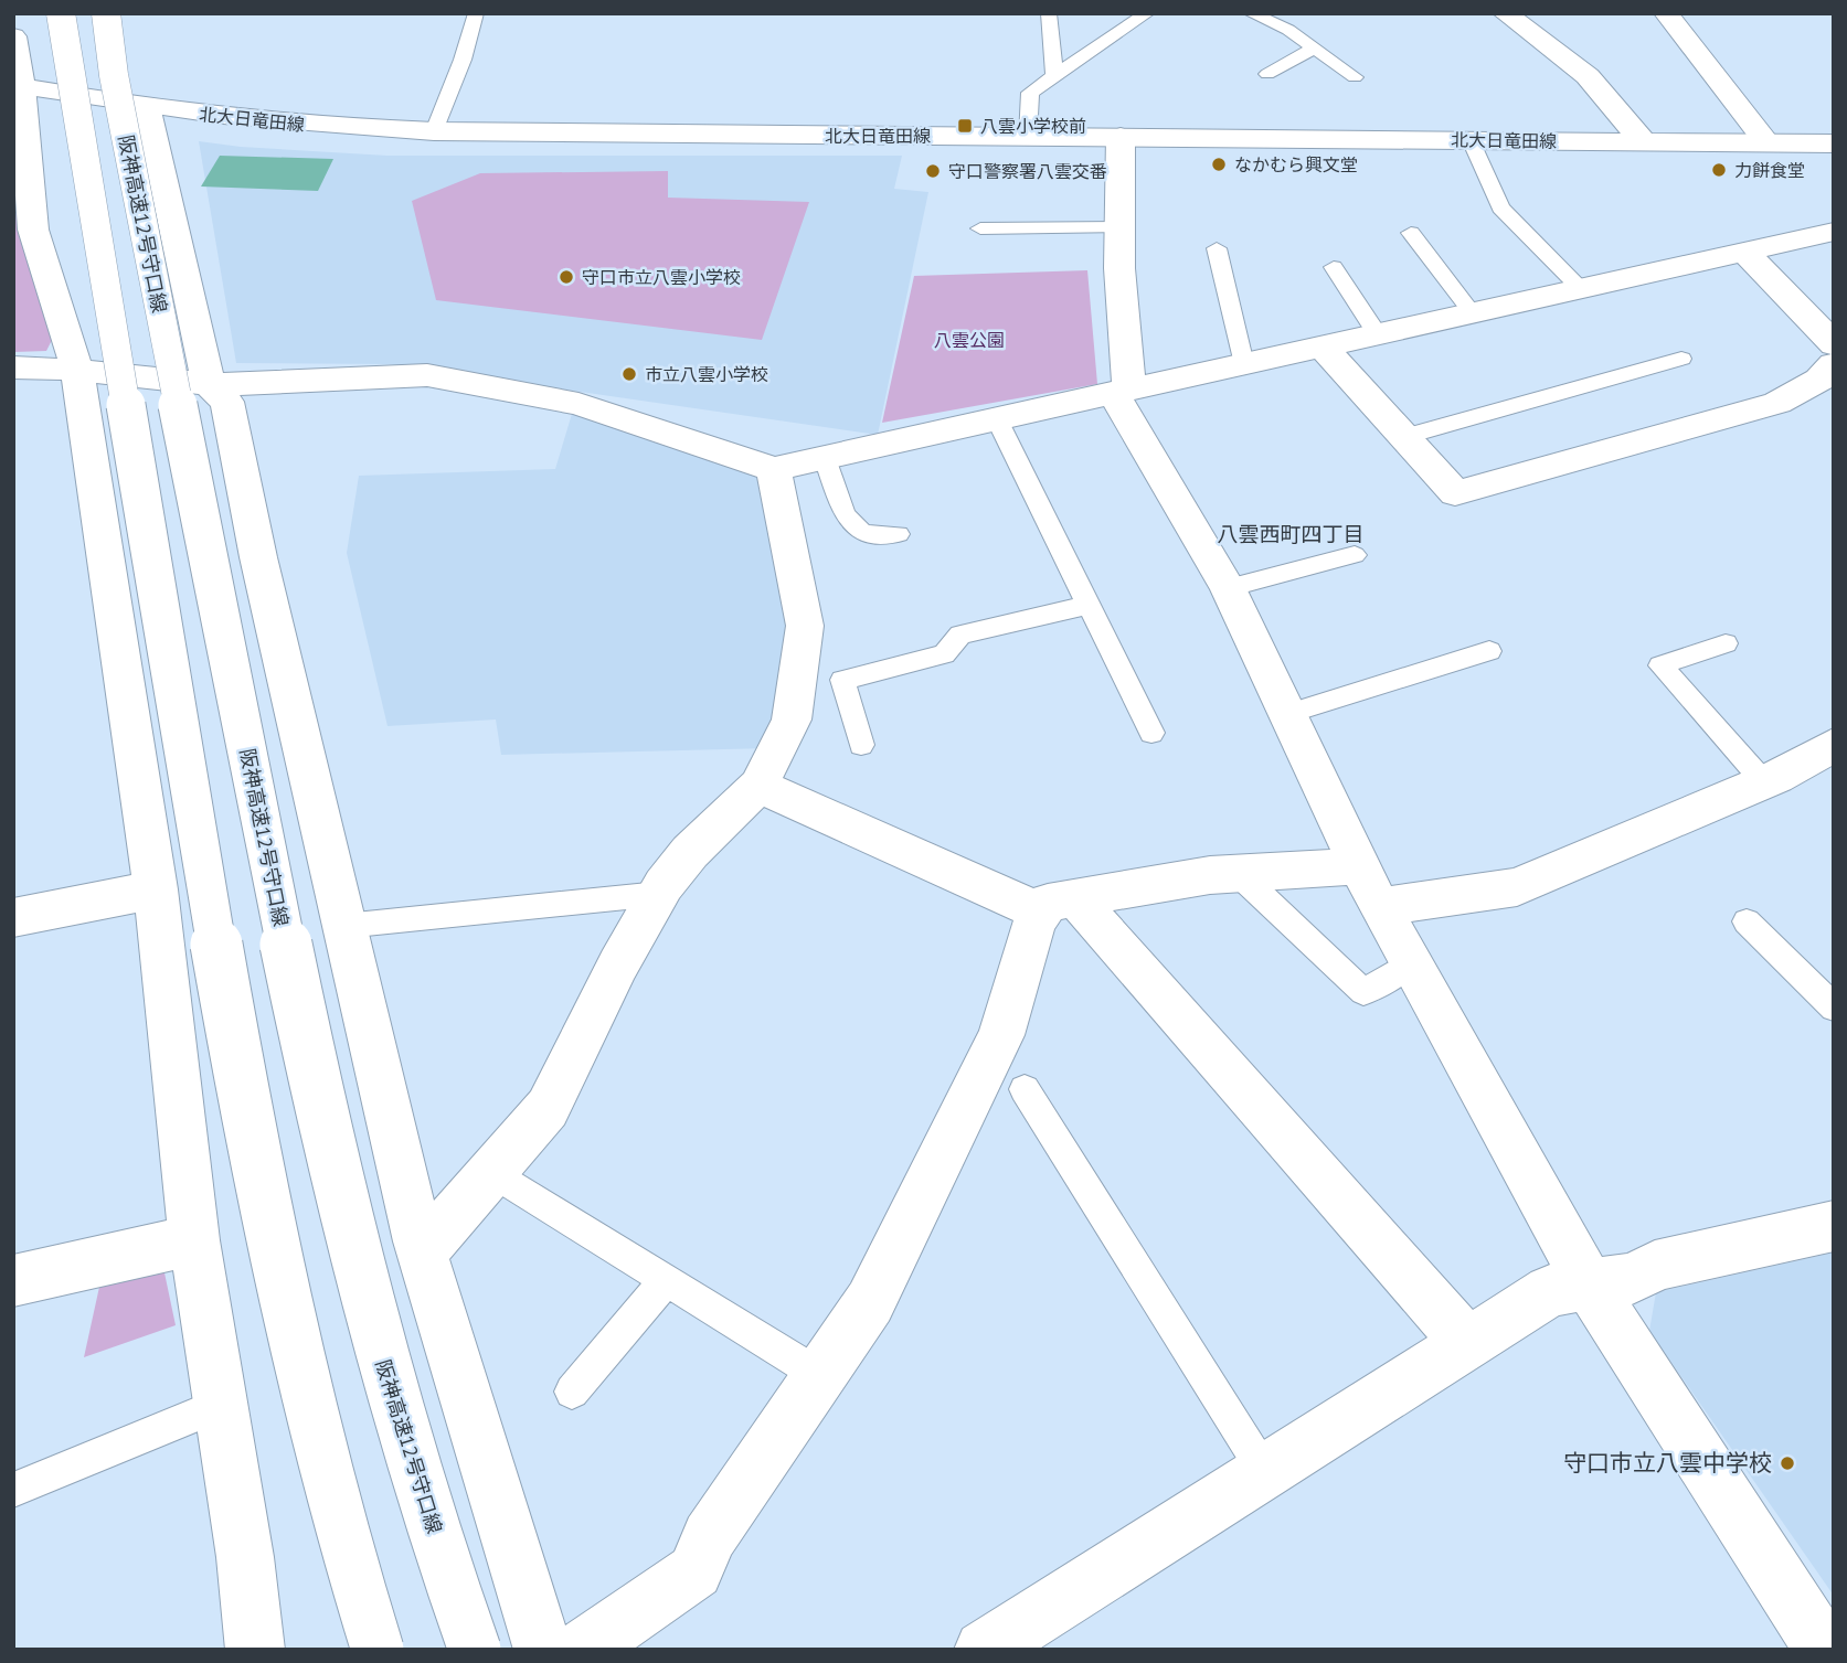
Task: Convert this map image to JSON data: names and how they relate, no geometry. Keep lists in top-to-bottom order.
{
  "streets": {
    "main road": ["北大日竜田線", "阪神高速12号守口線"]
  },
  "districts": ["八雲西町四丁目"],
  "parks": ["八雲公園"],
  "places": {
    "transit": ["八雲小学校前"],
    "other": [
      "なかむら興文堂",
      "力餅食堂",
      "守口警察署八雲交番",
      "守口市立八雲小学校",
      "市立八雲小学校",
      "守口市立八雲中学校"
    ]
  }
}
